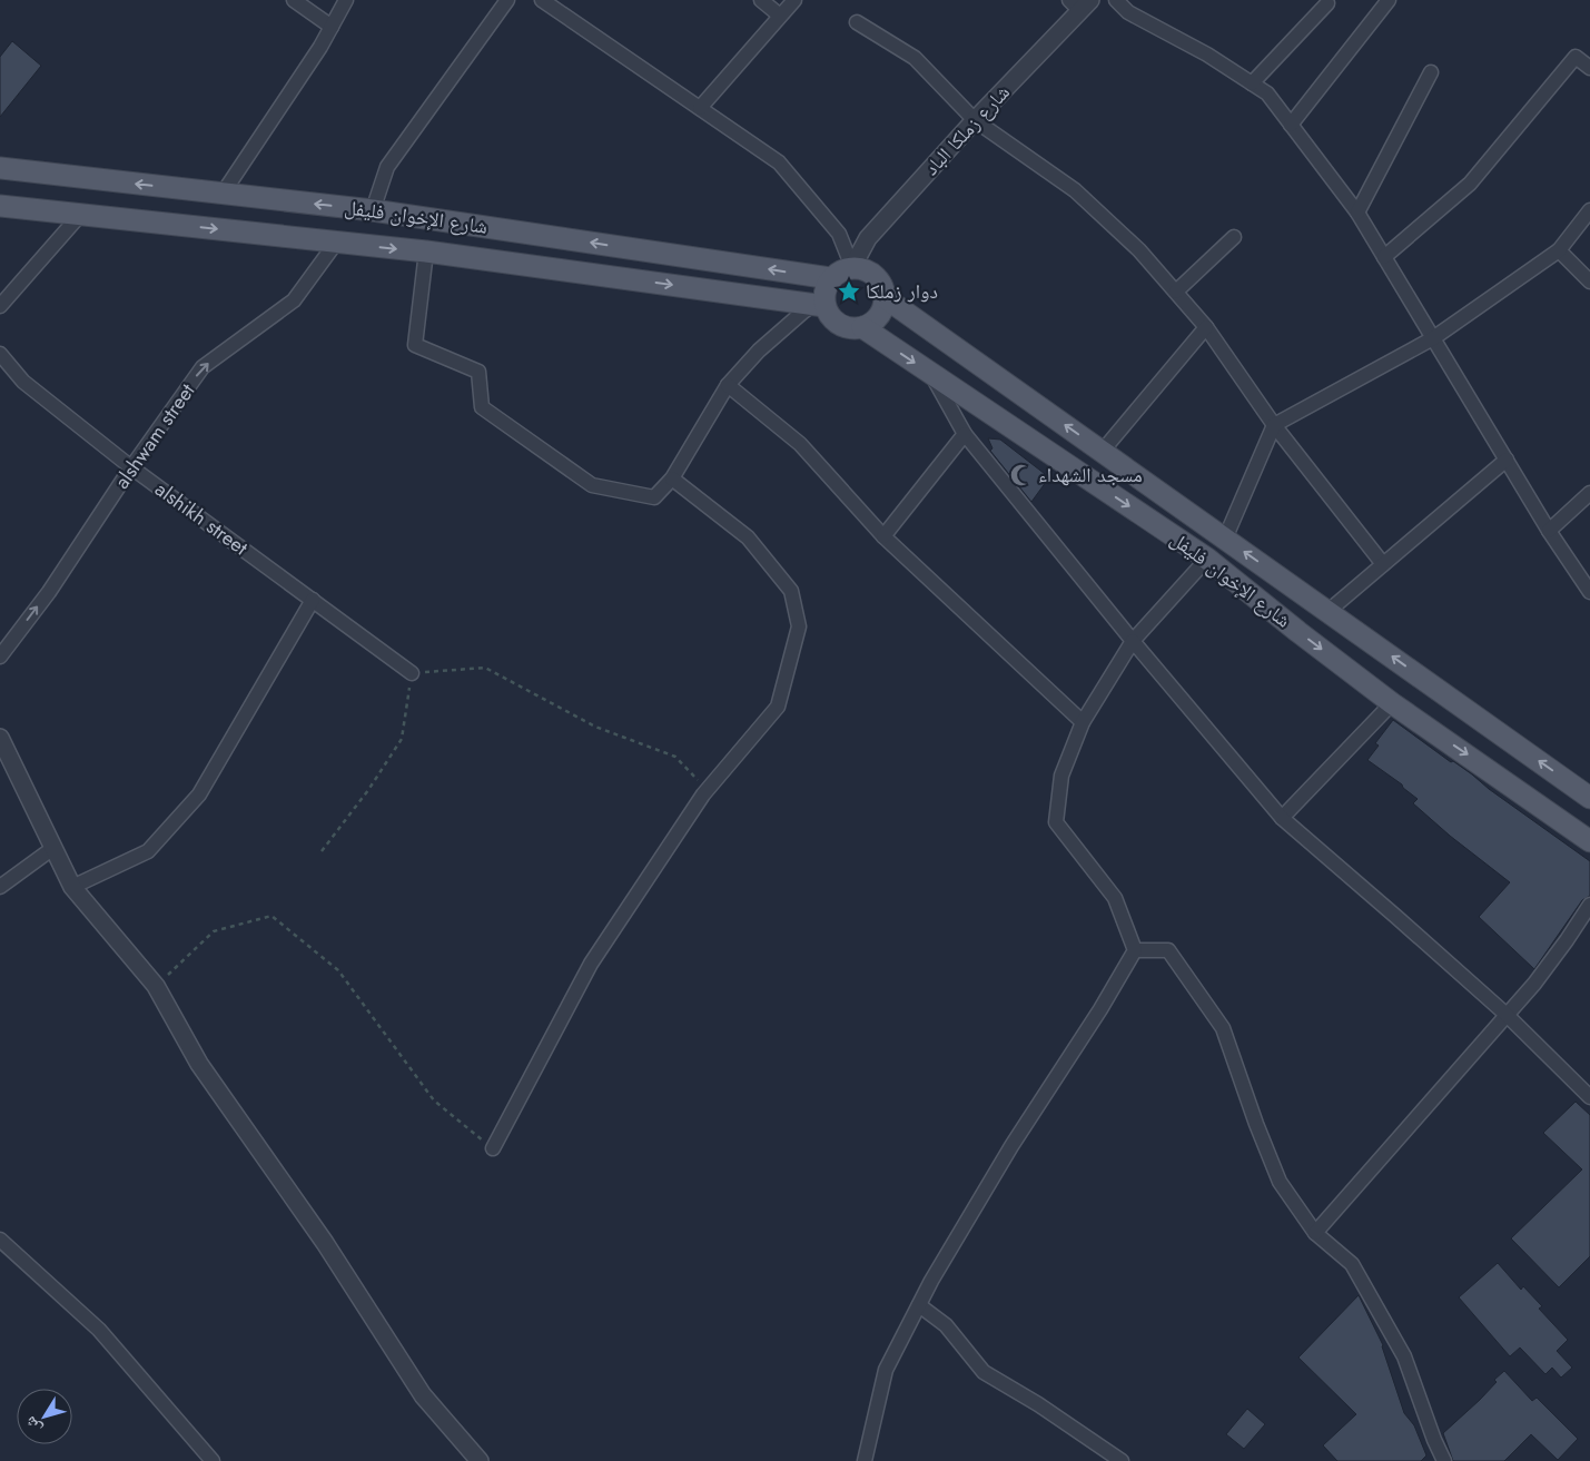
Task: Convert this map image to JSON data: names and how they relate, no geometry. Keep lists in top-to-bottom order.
{
  "streets": {
    "main road": ["شارع الإخوان فليفل"],
    "street": ["شارع زملكا الباد", "alshwam street", "alshikh street"]
  },
  "crossings": [
    ["شارع زملكا الباد", "شارع الإخوان فليفل"],
    ["شارع الإخوان فليفل", "alshwam street"],
    ["alshwam street", "alshikh street"]
  ],
  "one_way": ["alshwam street"],
  "places": {
    "place": ["دوار زملكا"],
    "mosque": ["مسجد الشهداء"]
  },
  "north": "bottom left"
}
